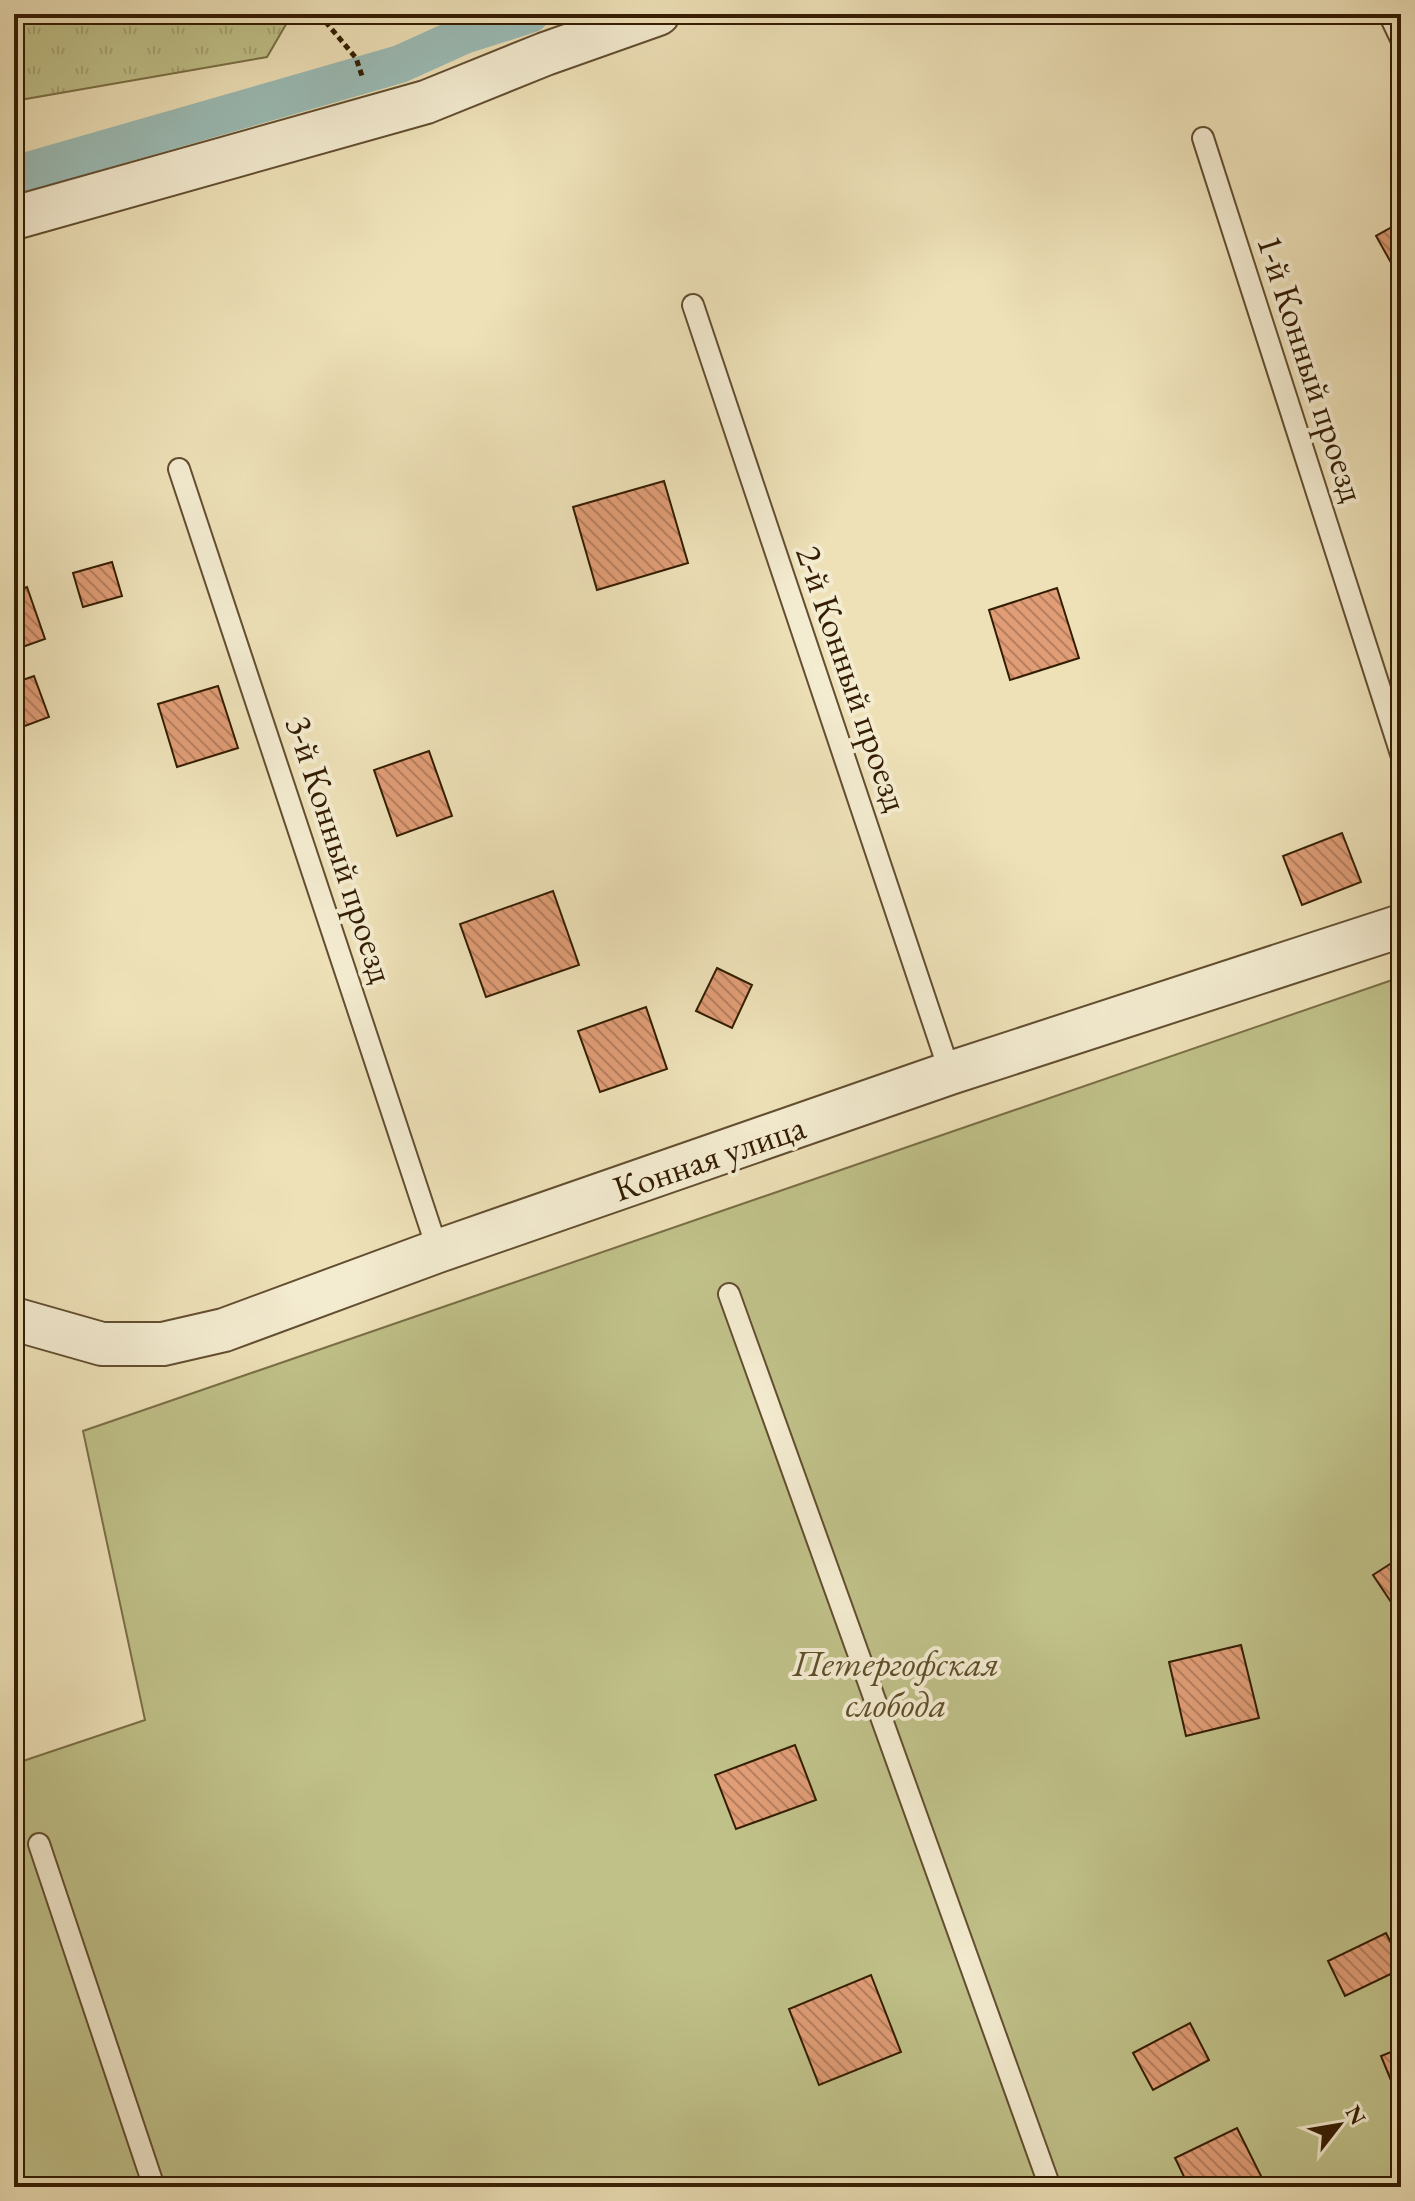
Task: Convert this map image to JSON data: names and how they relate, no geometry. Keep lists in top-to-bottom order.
{
  "streets": {
    "street": ["Конная улица"],
    "lane": ["1-й Конный проезд", "2-й Конный проезд", "3-й Конный проезд"]
  },
  "crossings": [
    ["2-й Конный проезд", "Конная улица"],
    ["3-й Конный проезд", "Конная улица"]
  ],
  "parks": ["Петергофская слобода"],
  "north": "top right"
}
